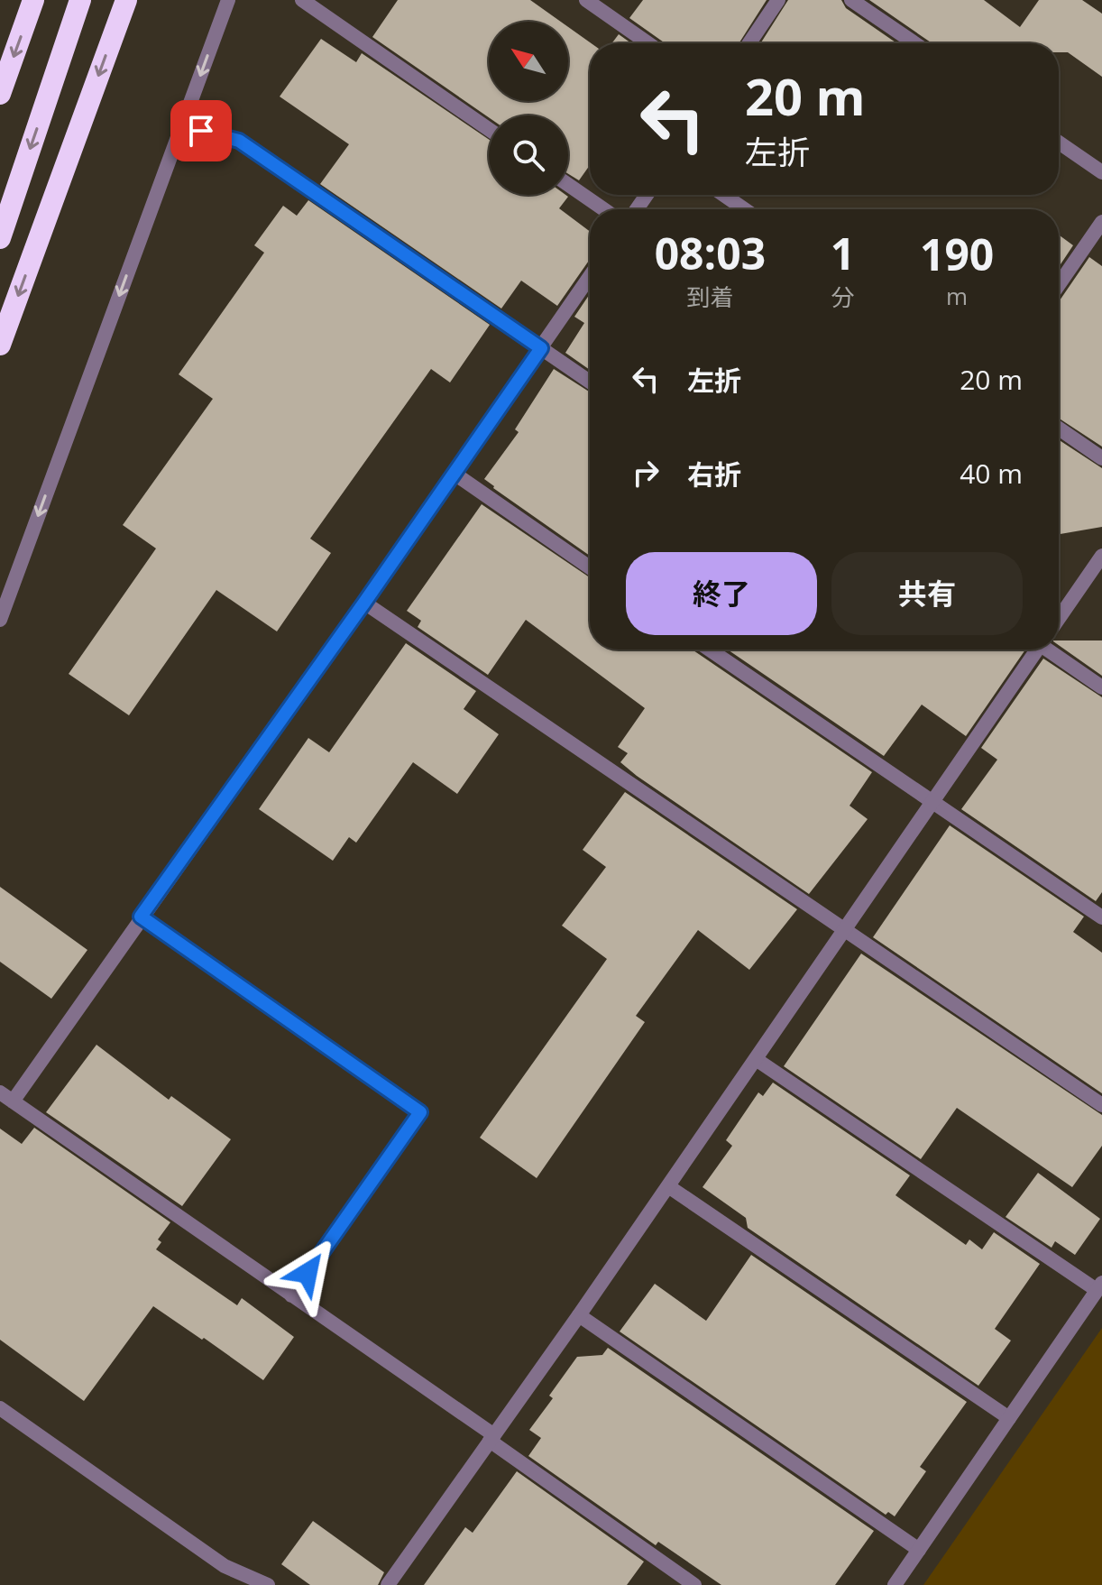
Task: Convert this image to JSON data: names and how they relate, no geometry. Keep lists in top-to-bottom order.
{
  "north": "top left",
  "page": {
    "turn": ["20 m", "左折"],
    "eta": [
      "08:03",
      "到着",
      "1",
      "分",
      "190",
      "m"
    ],
    "list": [
      {
        "name": "左折",
        "value": "20 m"
      },
      {
        "name": "右折",
        "value": "40 m"
      }
    ],
    "buttons": ["終了", "共有"]
  }
}
